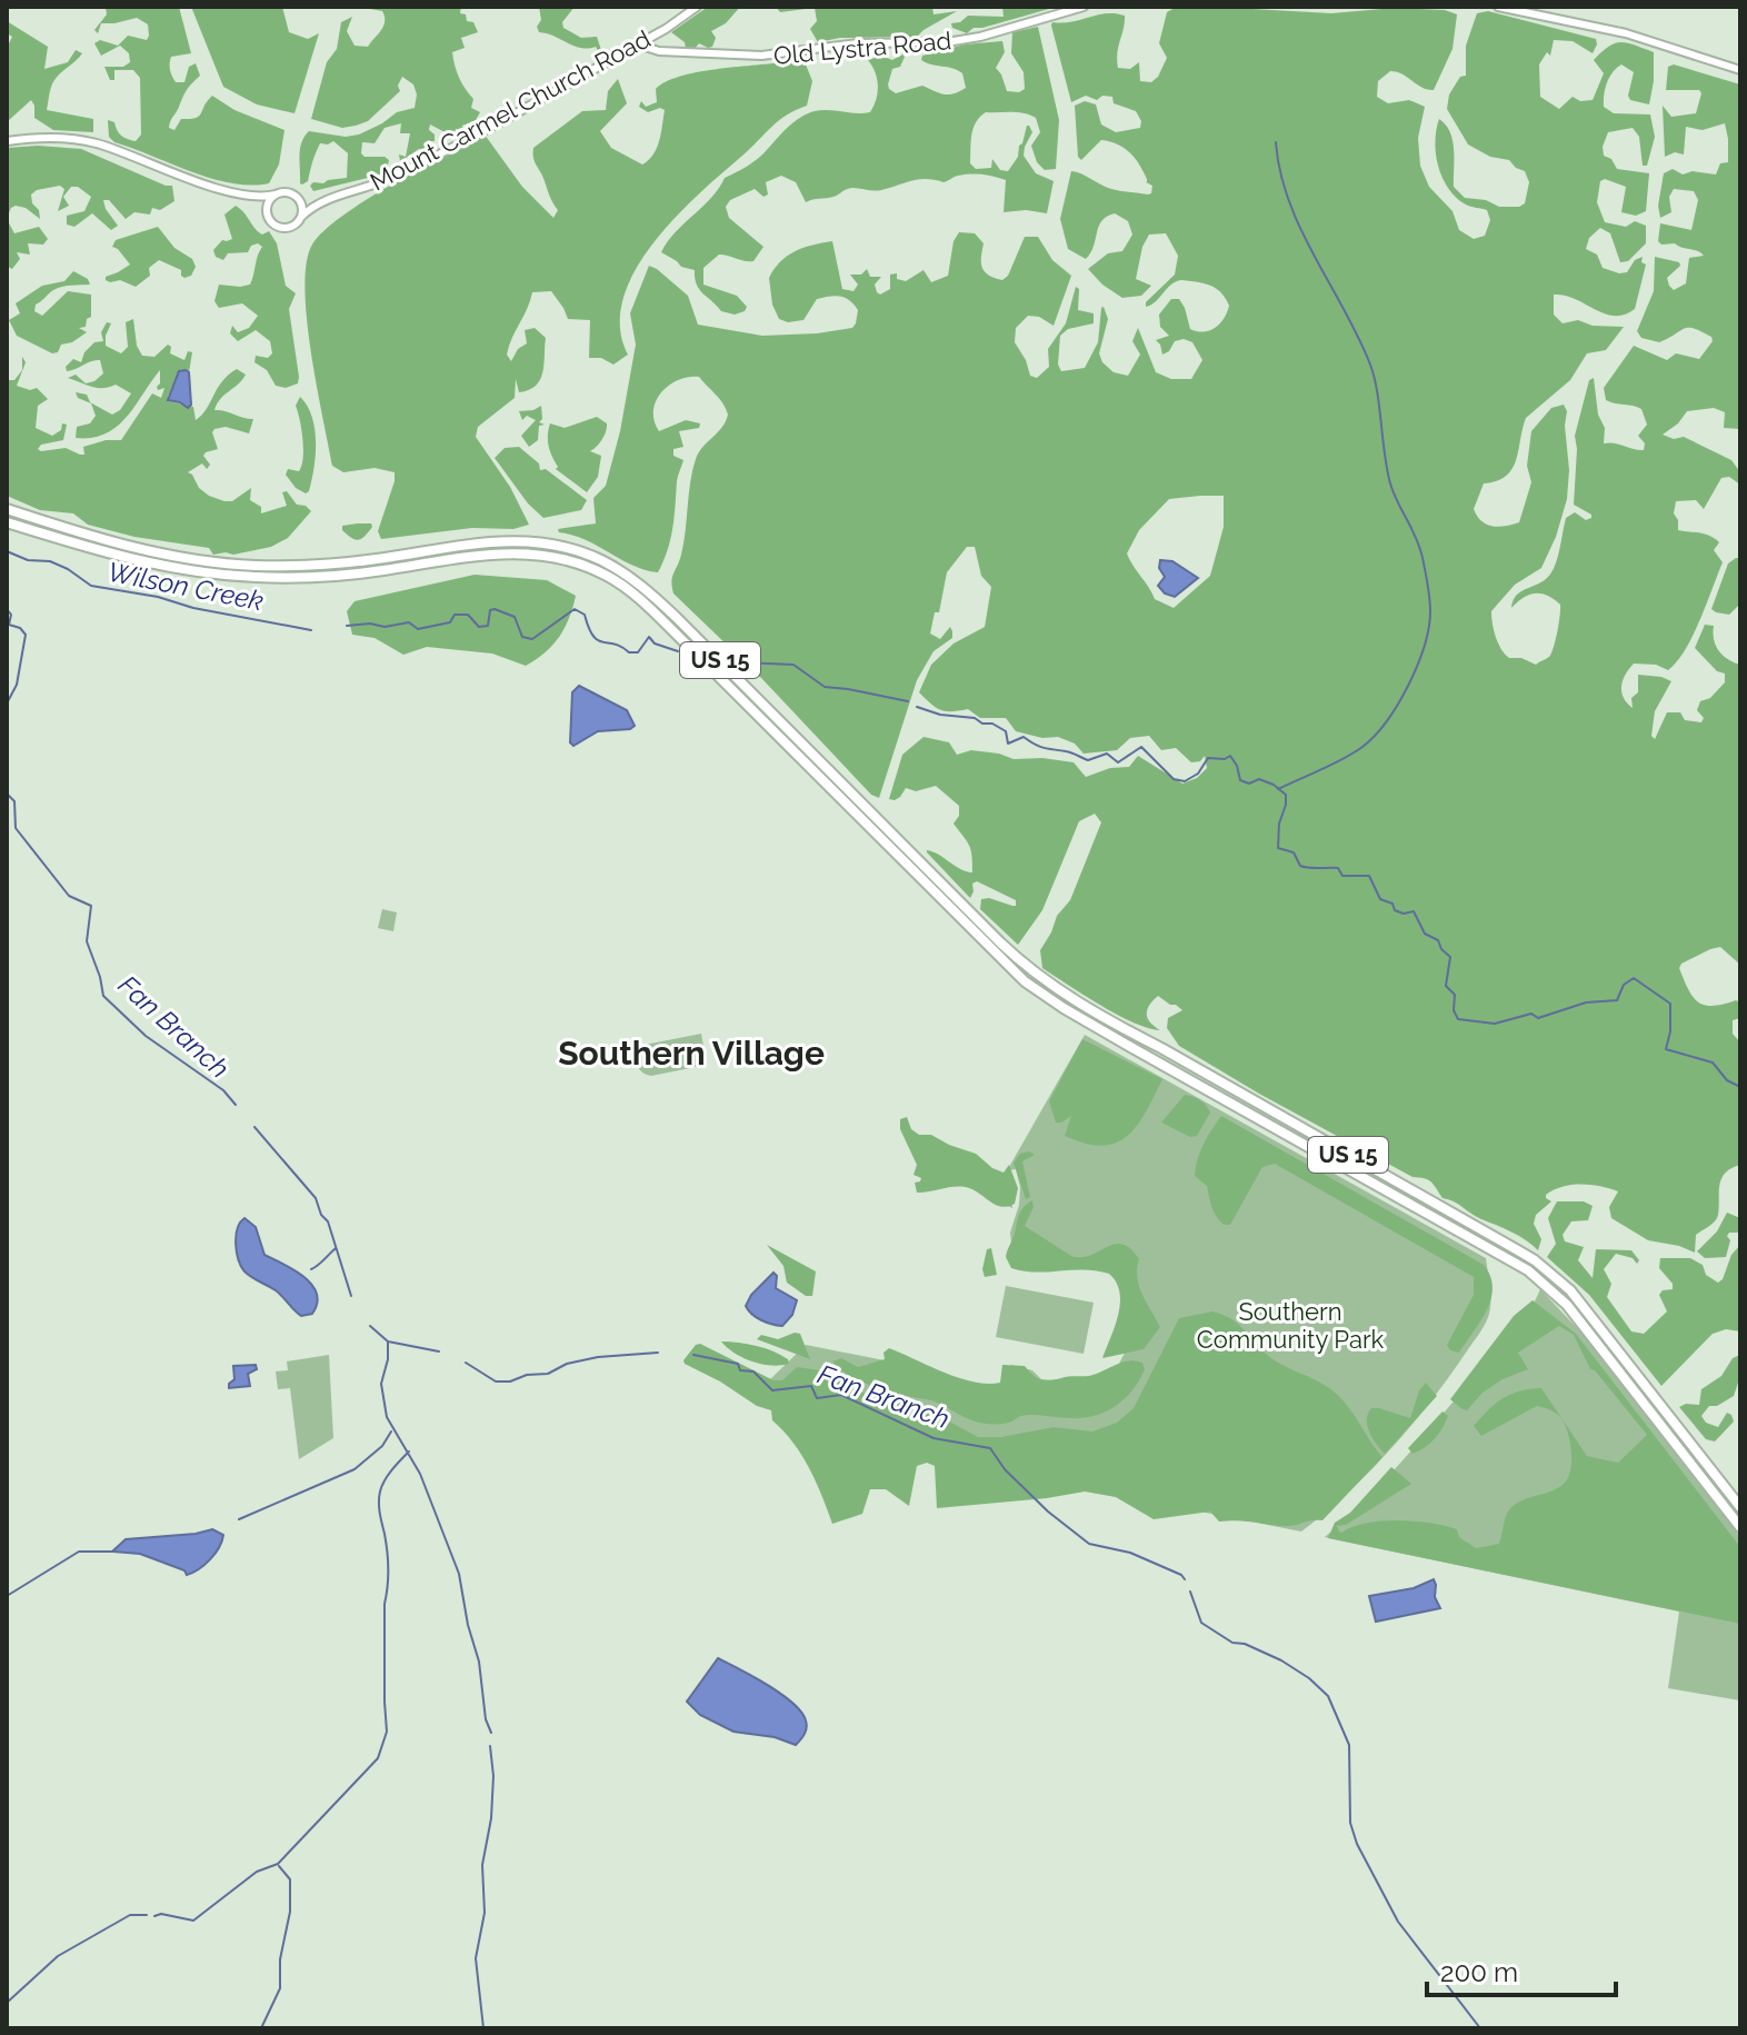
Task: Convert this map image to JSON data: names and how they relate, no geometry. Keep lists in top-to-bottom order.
{
  "streets": {
    "highway": ["US 15"],
    "main road": ["Old Lystra Road", "Mount Carmel Church Road"]
  },
  "crossings": [
    ["Old Lystra Road", "Mount Carmel Church Road"]
  ],
  "districts": ["Southern Village"],
  "water": ["Wilson Creek", "Fan Branch"],
  "parks": ["Southern Community Park"],
  "scale_bar": "200 m"
}
